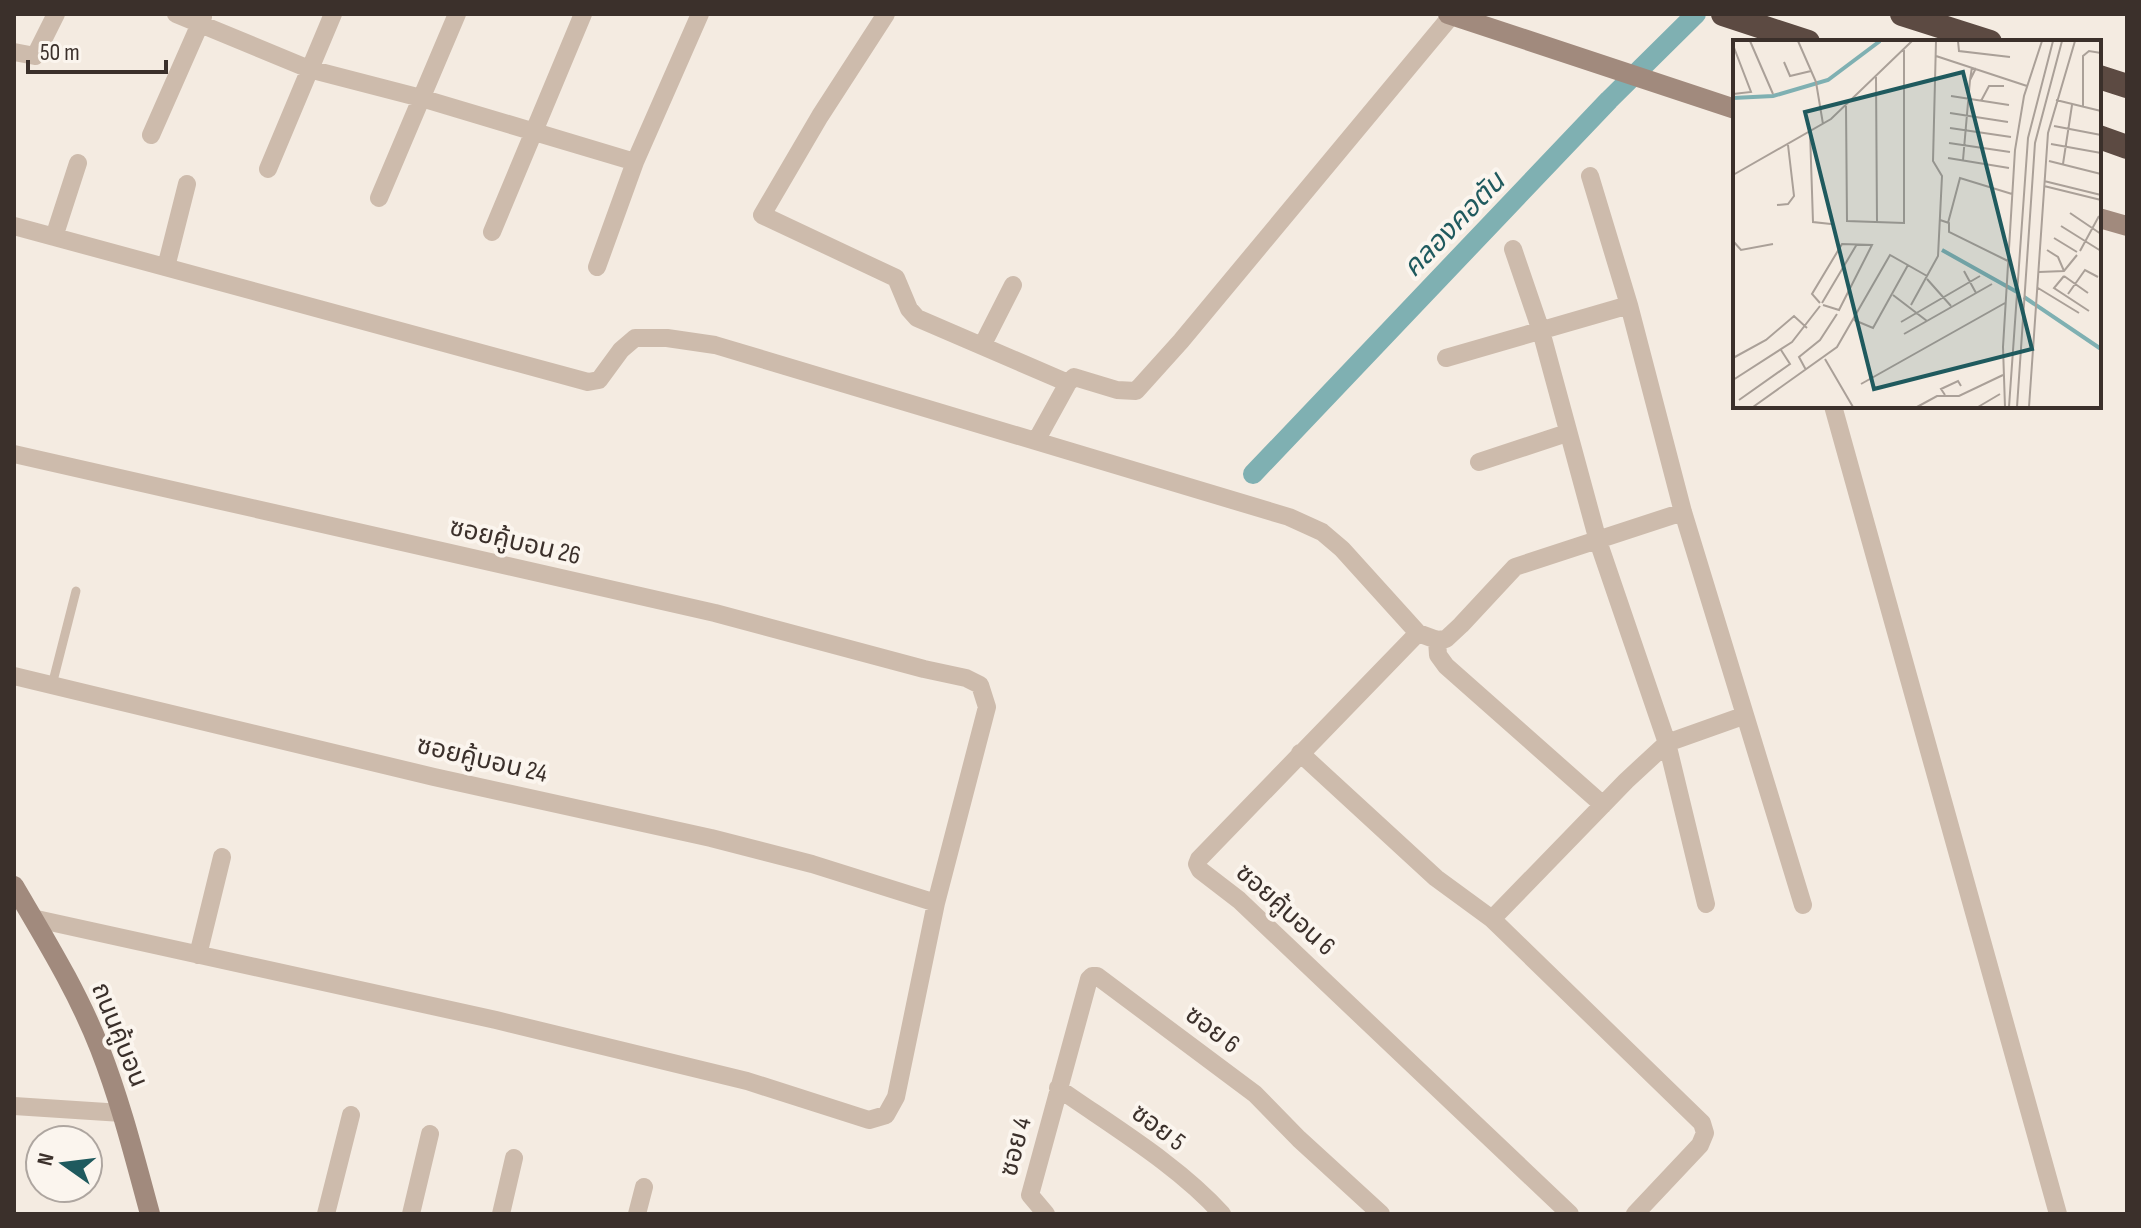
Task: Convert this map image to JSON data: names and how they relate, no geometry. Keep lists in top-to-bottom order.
{
  "streets": {
    "main road": ["ถนนคู้บอน"],
    "street": [
      "ซอยคู้บอน 26",
      "ซอยคู้บอน 24",
      "ซอยคู้บอน 6",
      "ซอย 6",
      "ซอย 5",
      "ซอย 4"
    ]
  },
  "crossings": [
    ["ซอยคู้บอน 26", "ซอยคู้บอน 24"],
    ["ซอย 6", "ซอย 5"],
    ["ซอย 6", "ซอย 4"],
    ["ซอย 5", "ซอย 4"]
  ],
  "water": ["คลองคอตัน"],
  "scale_bar": "50 m",
  "north": "left"
}
